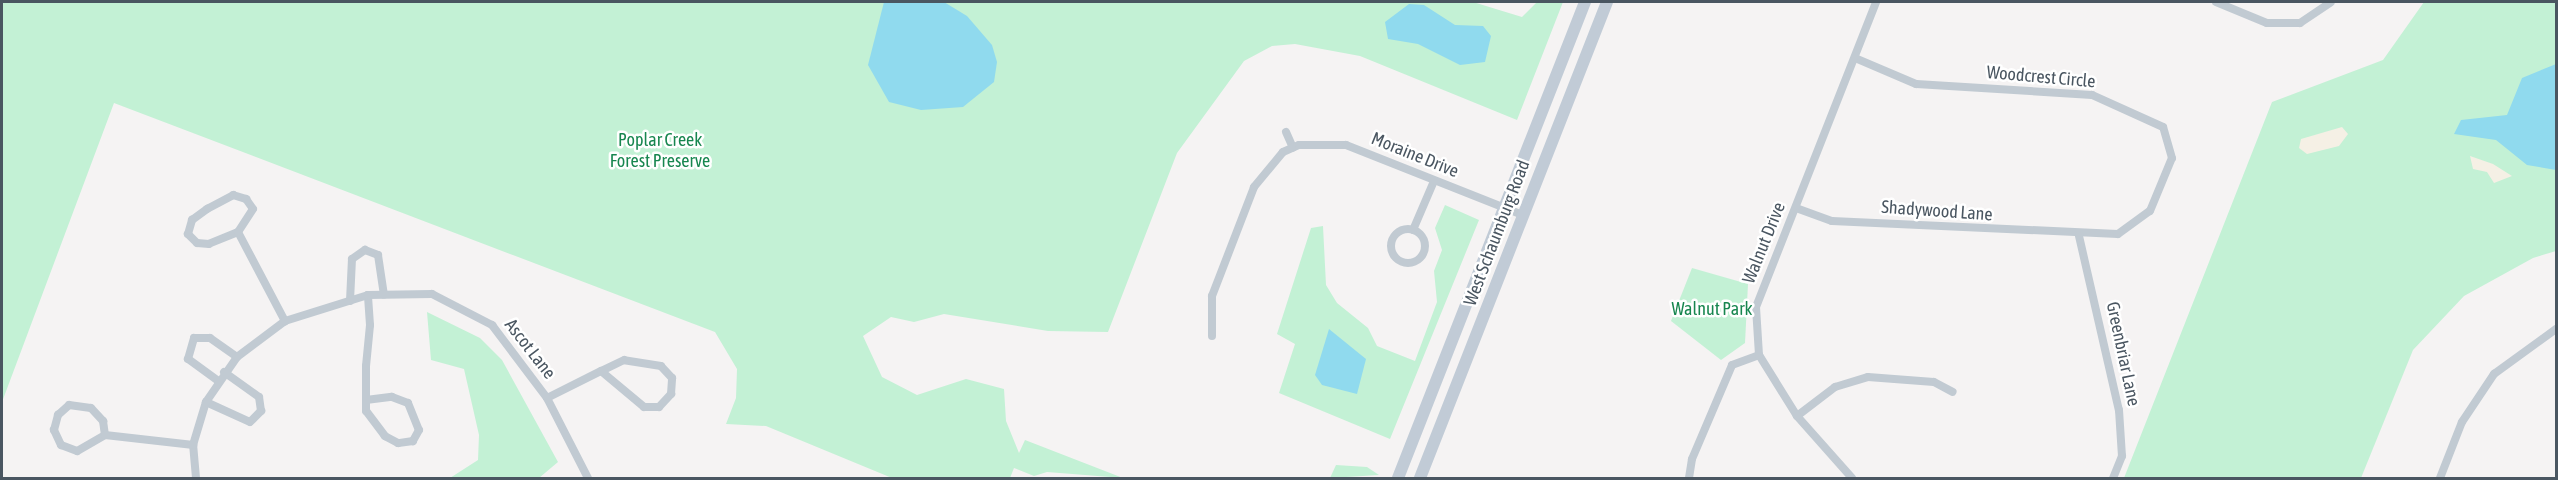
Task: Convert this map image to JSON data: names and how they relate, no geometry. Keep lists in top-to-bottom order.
{
  "streets": {
    "main road": ["West Schaumburg Road"],
    "street": [
      "Woodcrest Circle",
      "Moraine Drive",
      "Shadywood Lane",
      "Walnut Drive",
      "Ascot Lane",
      "Greenbriar Lane"
    ]
  },
  "crossings": [
    ["Woodcrest Circle", "Shadywood Lane"],
    ["Woodcrest Circle", "Walnut Drive"],
    ["Woodcrest Circle", "Greenbriar Lane"],
    ["Moraine Drive", "West Schaumburg Road"],
    ["Shadywood Lane", "Walnut Drive"],
    ["Shadywood Lane", "Greenbriar Lane"]
  ],
  "parks": ["Poplar Creek Forest Preserve", "Walnut Park"]
}
